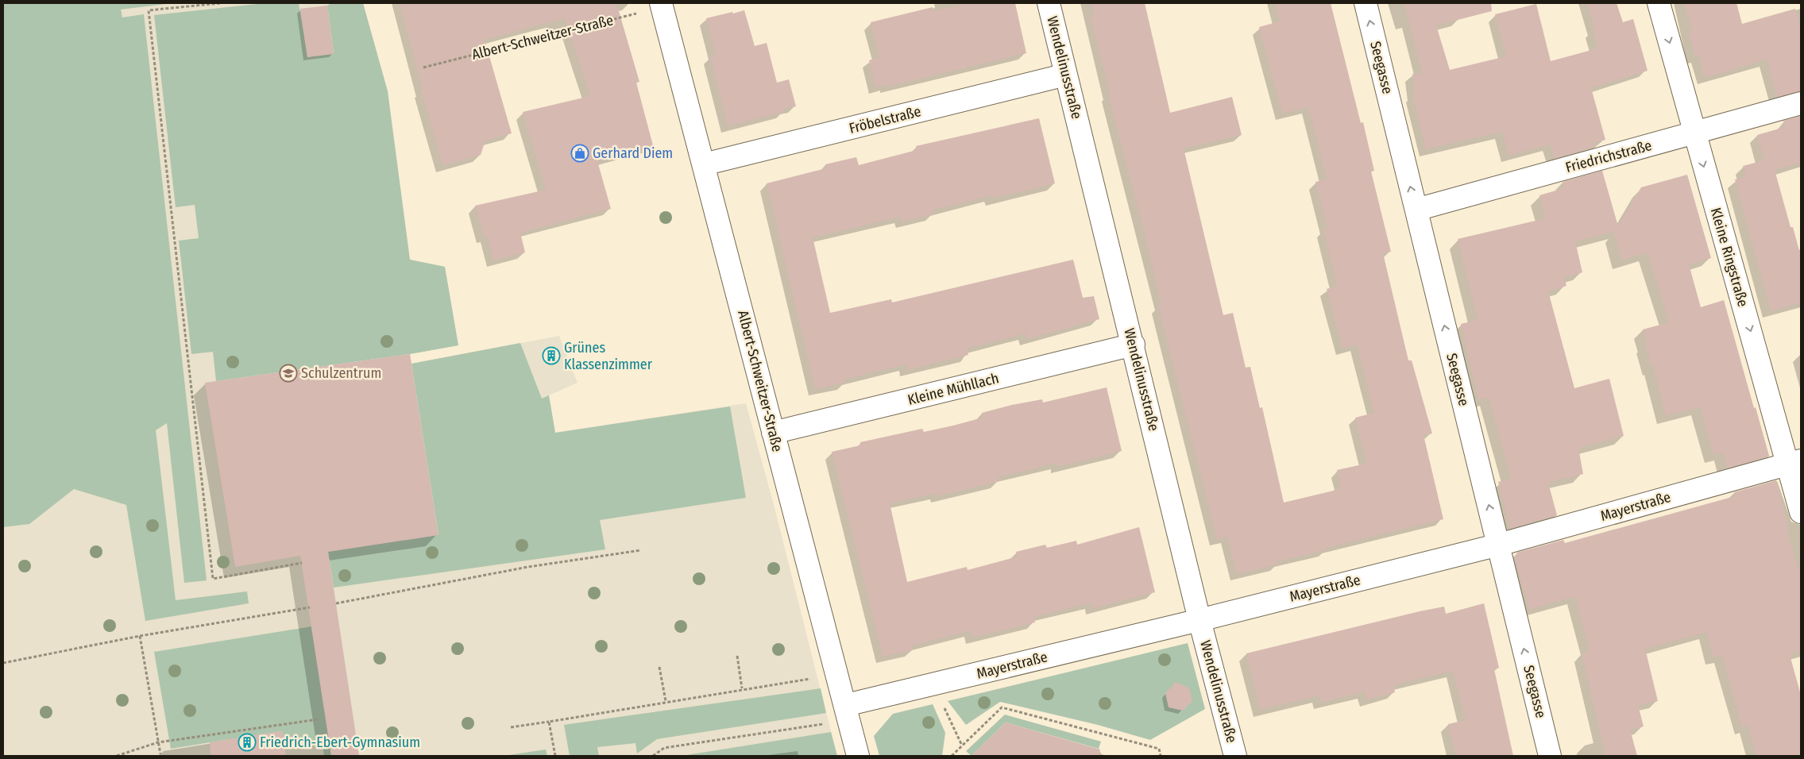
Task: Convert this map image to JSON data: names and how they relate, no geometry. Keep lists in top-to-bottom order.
{
  "streets": {
    "street": [
      "Albert-Schweitzer-Straße",
      "Wendelinusstraße",
      "Seegasse",
      "Fröbelstraße",
      "Friedrichstraße",
      "Kleine Ringstraße",
      "Kleine Mühllach",
      "Mayerstraße"
    ]
  },
  "crossings": [
    ["Albert-Schweitzer-Straße", "Fröbelstraße"],
    ["Albert-Schweitzer-Straße", "Kleine Mühllach"],
    ["Albert-Schweitzer-Straße", "Mayerstraße"],
    ["Wendelinusstraße", "Fröbelstraße"],
    ["Wendelinusstraße", "Kleine Mühllach"],
    ["Wendelinusstraße", "Mayerstraße"],
    ["Seegasse", "Friedrichstraße"],
    ["Seegasse", "Mayerstraße"],
    ["Friedrichstraße", "Kleine Ringstraße"],
    ["Kleine Ringstraße", "Mayerstraße"]
  ],
  "one_way": ["Seegasse", "Kleine Ringstraße"],
  "places": {
    "shop": ["Gerhard Diem"],
    "building": ["Grünes Klassenzimmer", "Friedrich-Ebert-Gymnasium"],
    "school or university": ["Schulzentrum"]
  }
}
